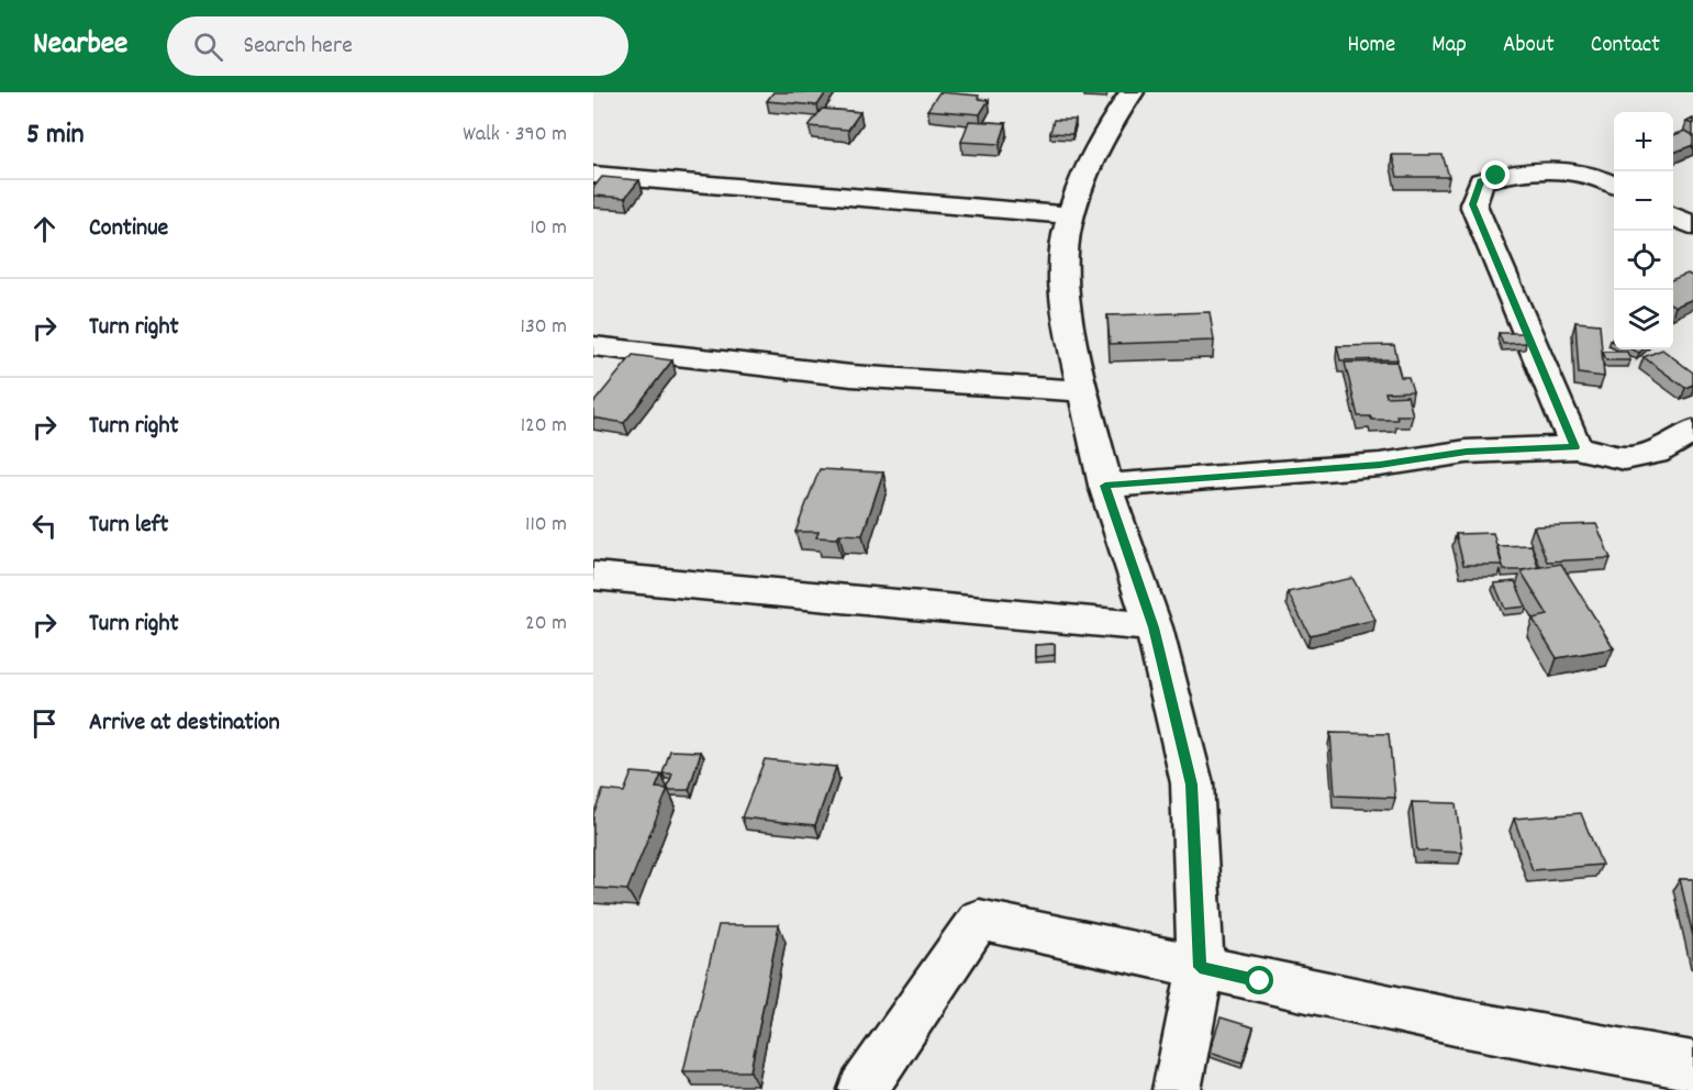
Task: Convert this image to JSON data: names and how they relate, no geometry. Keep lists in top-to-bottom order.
{
  "page": {
    "header": "Nearbee",
    "search": "Search here",
    "nav": [
      "Home",
      "Map",
      "About",
      "Contact"
    ],
    "heading": ["5 min", "Walk · 390 m"],
    "map_buttons": ["+", "−"],
    "list": [
      ["Continue", "10 m"],
      ["Turn right", "130 m"],
      ["Turn right", "120 m"],
      ["Turn left", "110 m"],
      ["Turn right", "20 m"],
      "Arrive at destination"
    ]
  }
}
